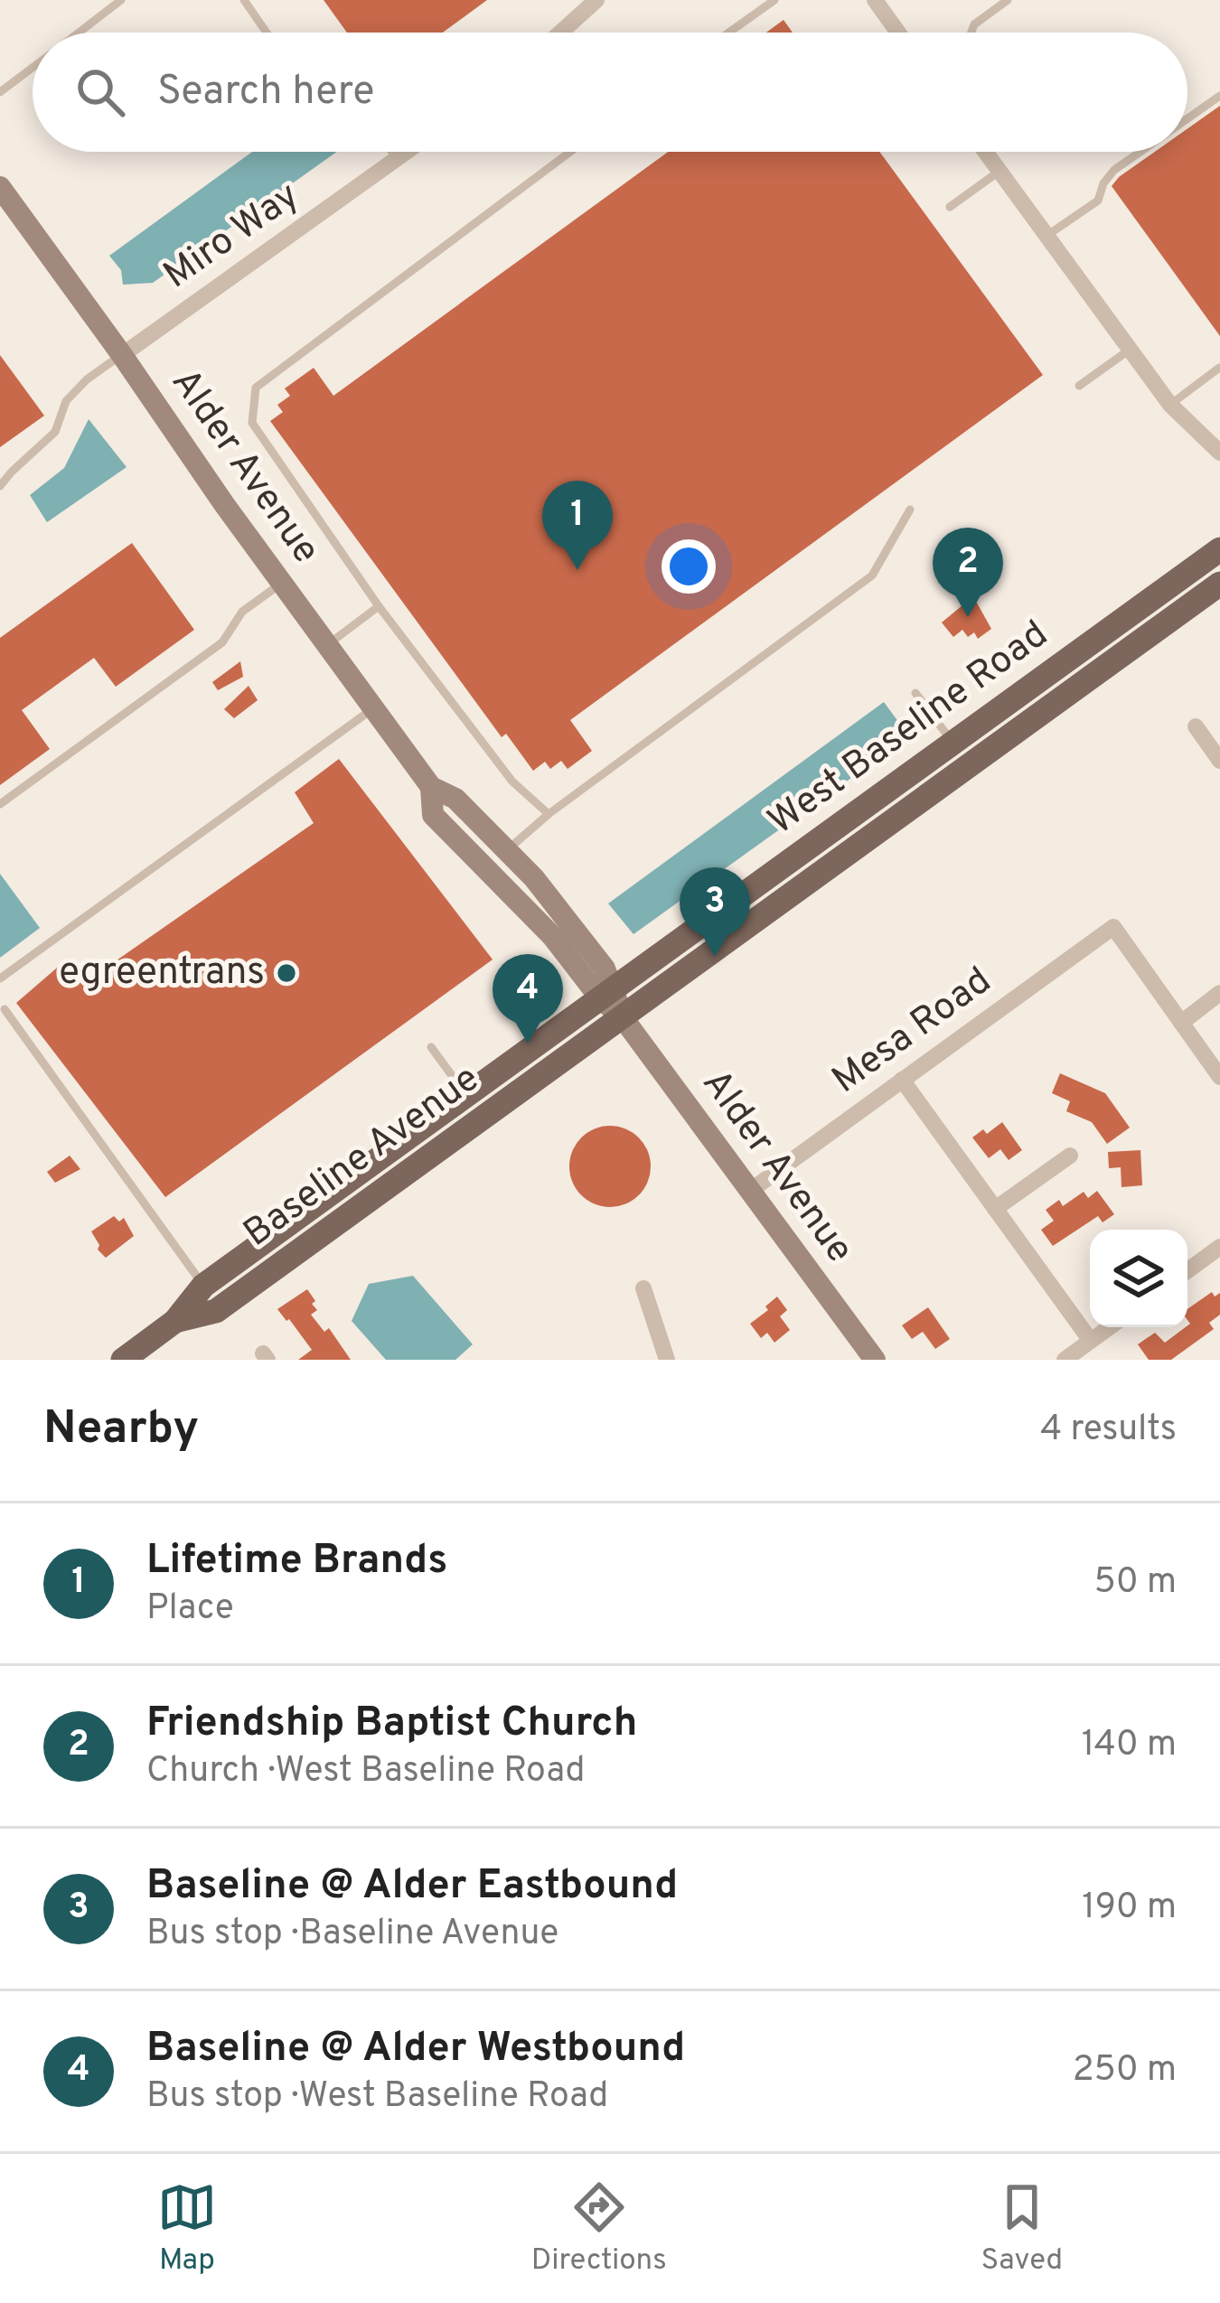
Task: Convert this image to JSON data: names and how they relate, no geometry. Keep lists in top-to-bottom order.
{
  "streets": {
    "main road": ["Alder Avenue", "West Baseline Road", "Baseline Avenue"],
    "street": ["Miro Way", "Mesa Road"]
  },
  "crossings": [
    ["Miro Way", "Alder Avenue"],
    ["Alder Avenue", "West Baseline Road"],
    ["Alder Avenue", "Mesa Road"],
    ["Alder Avenue", "Baseline Avenue"],
    ["West Baseline Road", "Baseline Avenue"]
  ],
  "places": ["egreentrans"],
  "page": {
    "search": "Search here",
    "pins": [
      "1",
      "2",
      "3",
      "4"
    ],
    "heading": ["Nearby", "4 results"],
    "list": [
      {
        "mark": "1",
        "name": "Lifetime Brands",
        "note": "Place",
        "value": "50 m"
      },
      {
        "mark": "2",
        "name": "Friendship Baptist Church",
        "note": "Church · West Baseline Road",
        "value": "140 m"
      },
      {
        "mark": "3",
        "name": "Baseline @ Alder Eastbound",
        "note": "Bus stop · Baseline Avenue",
        "value": "190 m"
      },
      {
        "mark": "4",
        "name": "Baseline @ Alder Westbound",
        "note": "Bus stop · West Baseline Road",
        "value": "250 m"
      }
    ],
    "nav": ["Map", "Directions", "Saved"]
  }
}
